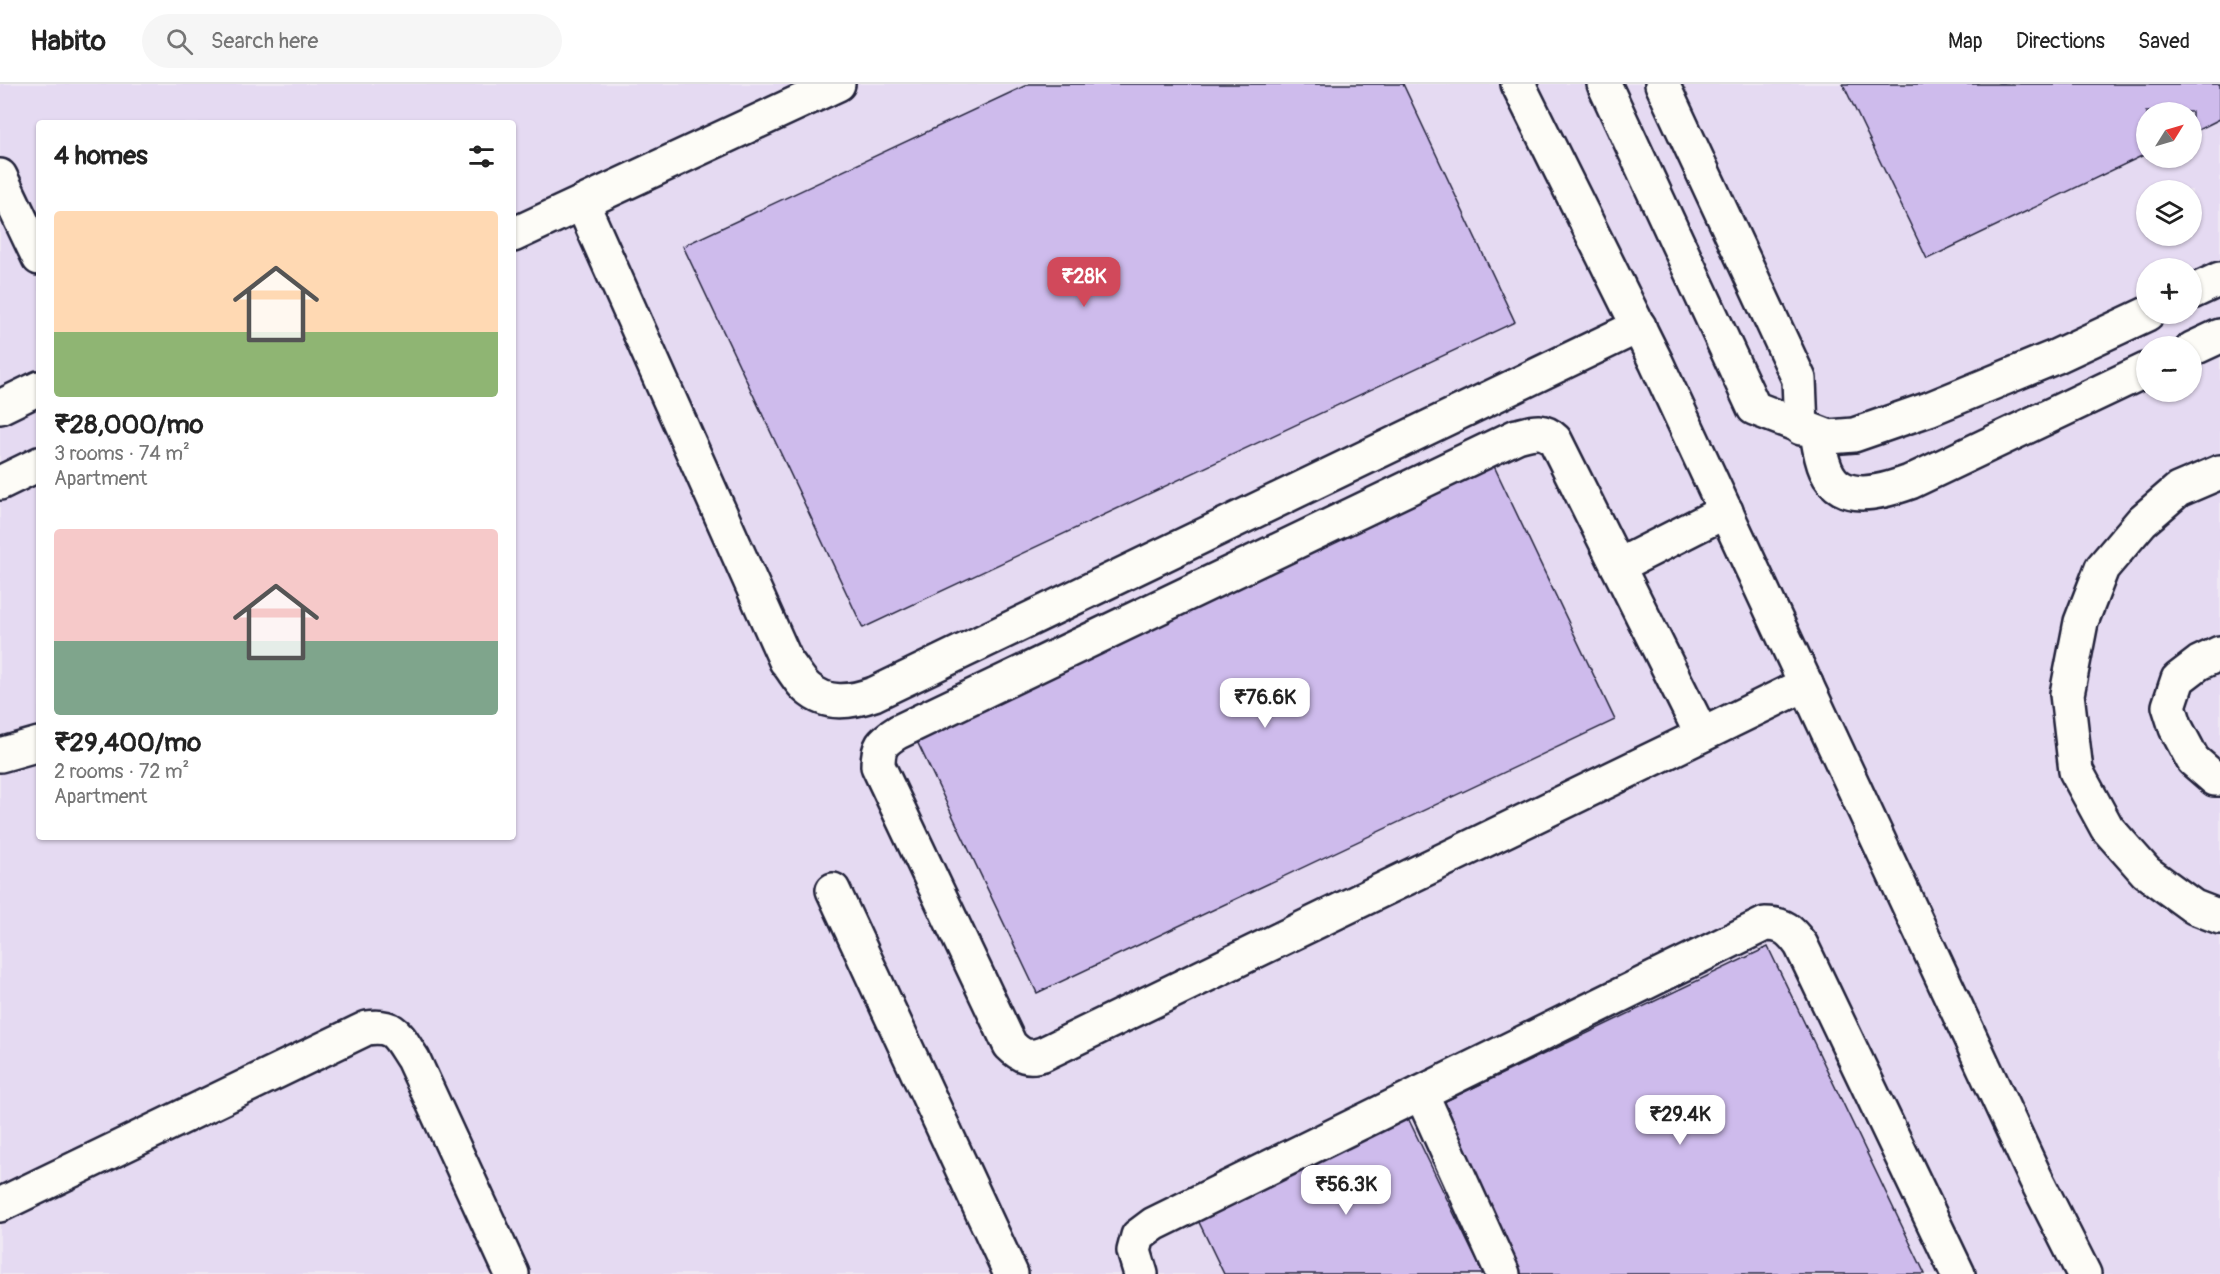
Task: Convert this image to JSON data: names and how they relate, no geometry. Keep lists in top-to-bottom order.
{
  "north": "top right",
  "page": {
    "header": "Habito",
    "search": "Search here",
    "nav": ["Map", "Directions", "Saved"],
    "map_buttons": ["+", "−"],
    "heading": "4 homes",
    "list": [
      {
        "name": "₹28,000/mo",
        "note": "3 rooms · 74 m² · Apartment"
      },
      {
        "name": "₹29,400/mo",
        "note": "2 rooms · 72 m² · Apartment"
      }
    ],
    "price": [
      "₹28K",
      "₹76.6K",
      "₹29.4K",
      "₹56.3K"
    ]
  }
}
